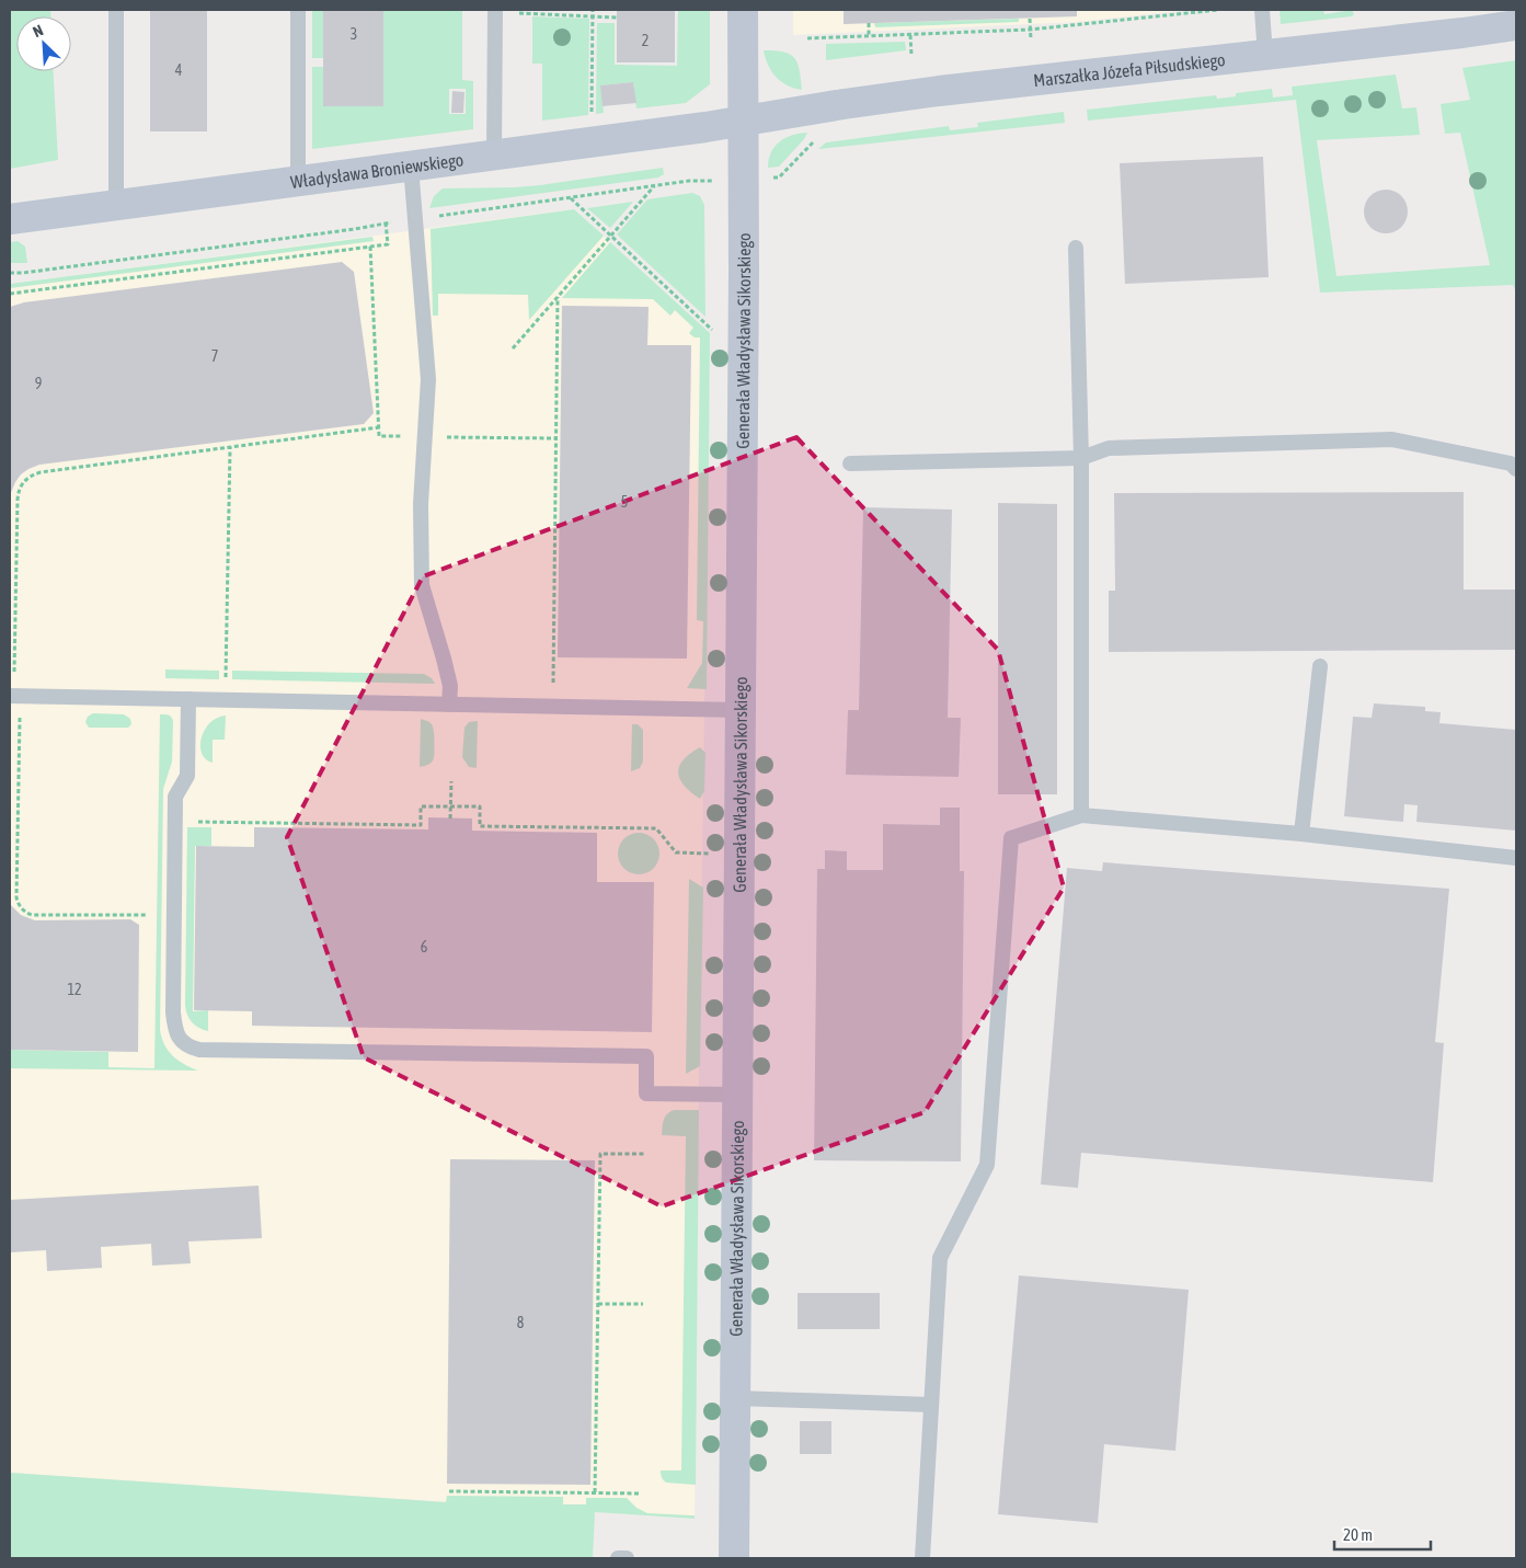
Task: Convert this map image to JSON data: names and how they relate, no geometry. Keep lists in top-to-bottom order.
{
  "streets": {
    "street": ["Marszałka Józefa Piłsudskiego", "Władysława Broniewskiego", "Generała Władysława Sikorskiego"]
  },
  "crossings": [
    ["Marszałka Józefa Piłsudskiego", "Władysława Broniewskiego"],
    ["Marszałka Józefa Piłsudskiego", "Generała Władysława Sikorskiego"],
    ["Władysława Broniewskiego", "Generała Władysława Sikorskiego"]
  ],
  "house_numbers": [
    "3",
    "2",
    "4",
    "7",
    "9",
    "5",
    "6",
    "12",
    "8"
  ],
  "scale_bar": "20 m",
  "north": "top left"
}
